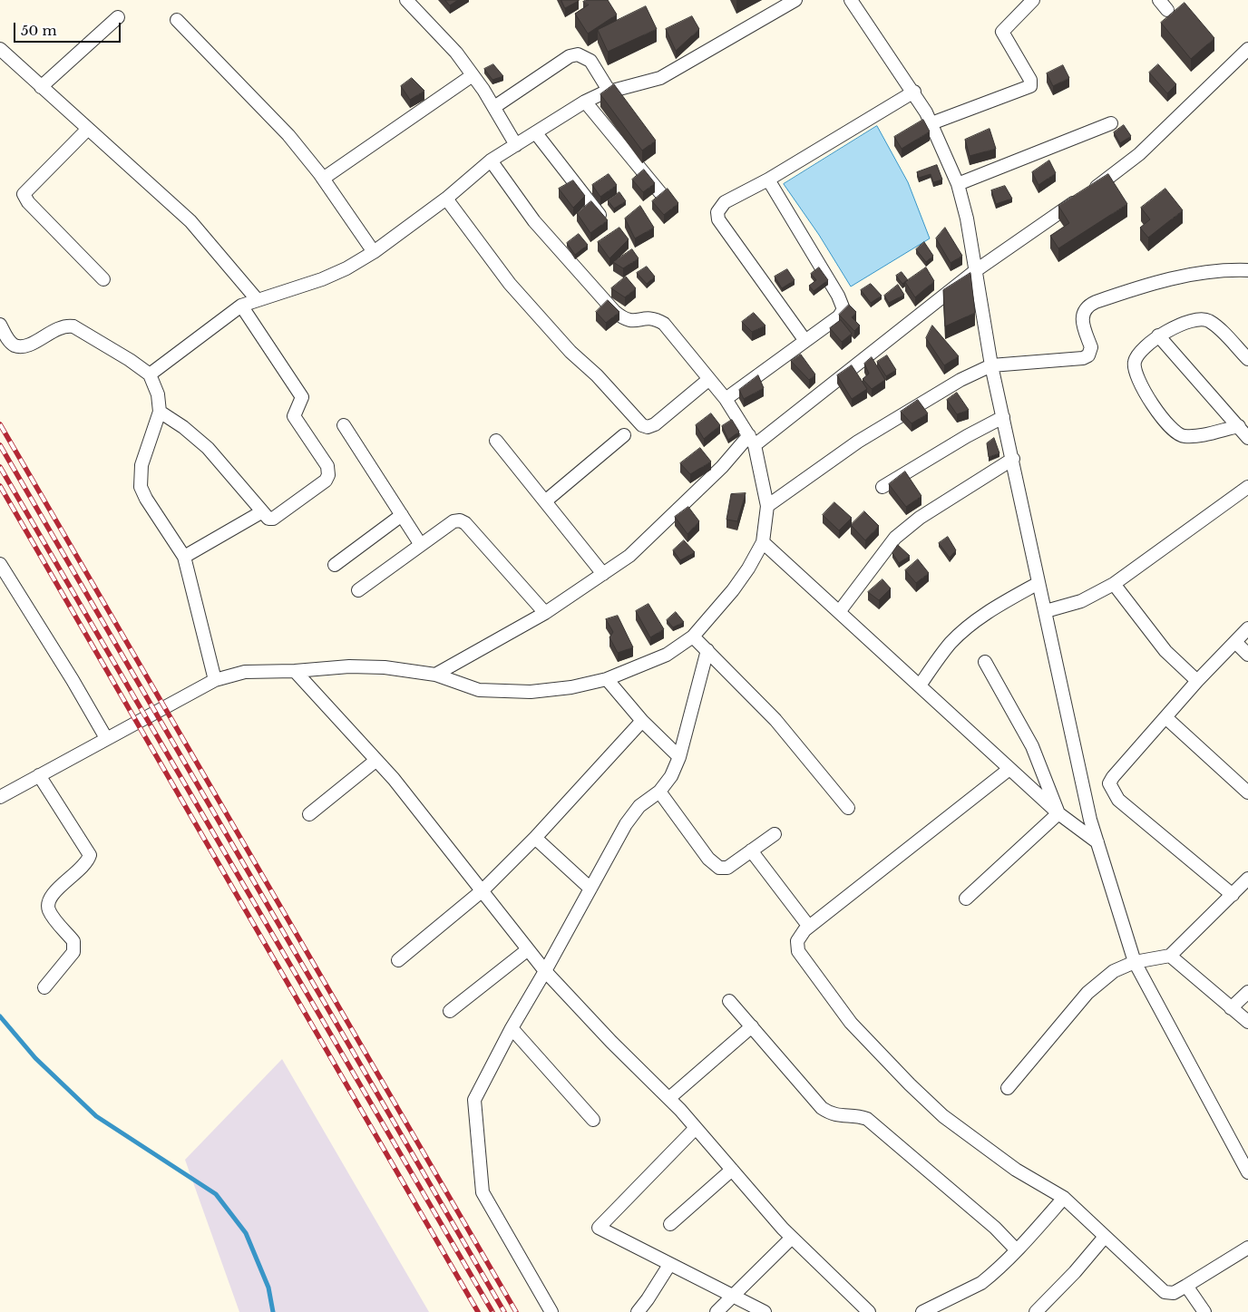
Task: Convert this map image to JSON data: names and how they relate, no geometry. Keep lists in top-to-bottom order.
{
  "scale_bar": "50 m"
}
